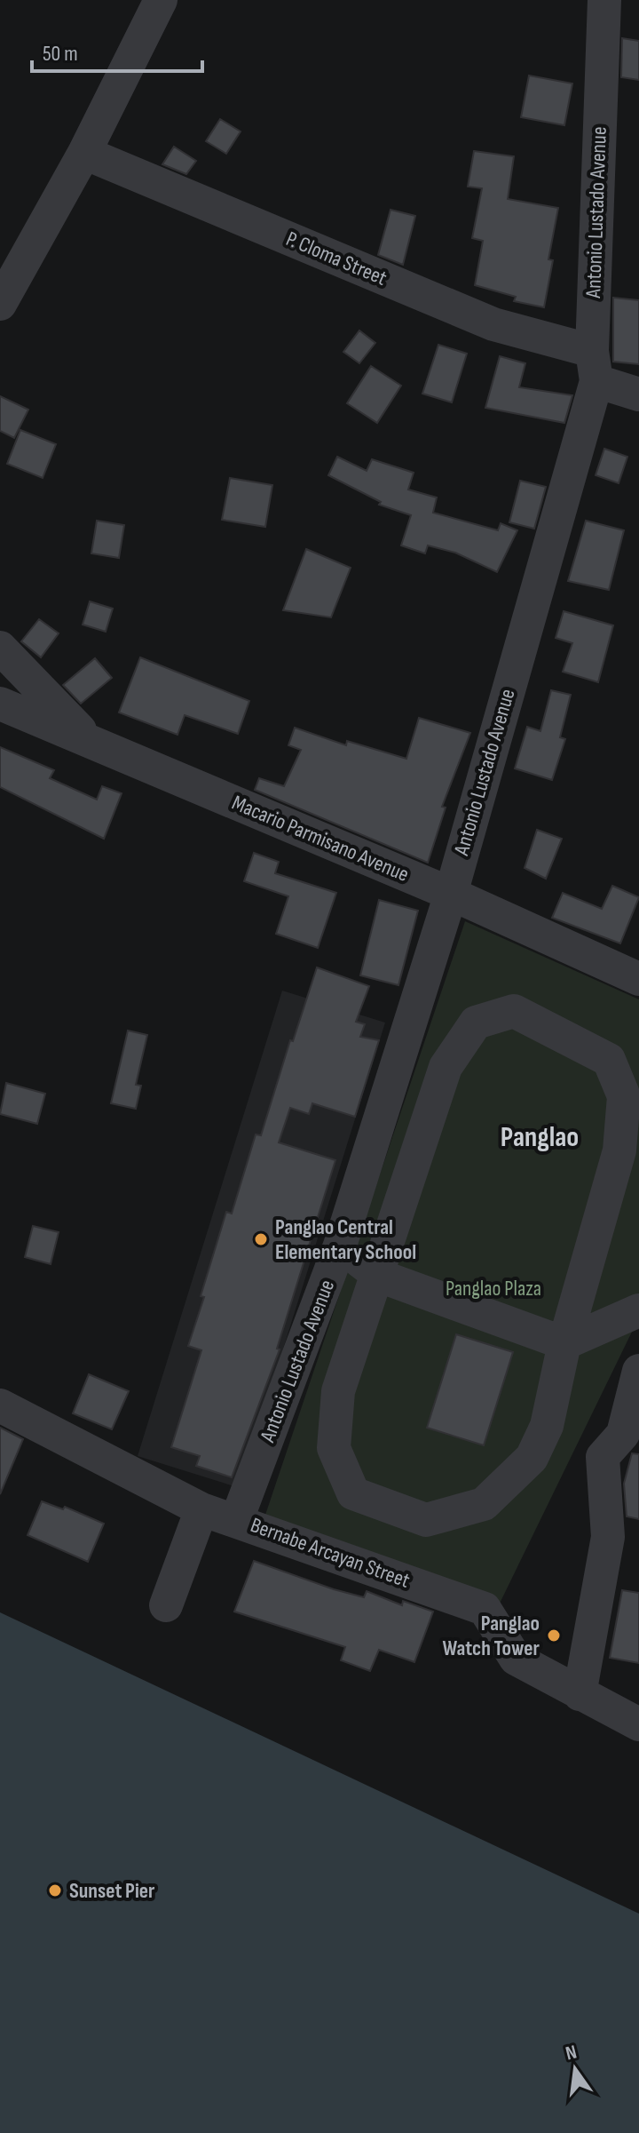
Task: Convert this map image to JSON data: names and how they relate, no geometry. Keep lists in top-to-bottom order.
{
  "streets": {
    "street": [
      "Antonio Lustado Avenue",
      "P. Cloma Street",
      "Macario Parmisano Avenue",
      "Bernabe Arcayan Street"
    ]
  },
  "crossings": [
    ["Antonio Lustado Avenue", "P. Cloma Street"],
    ["Antonio Lustado Avenue", "Macario Parmisano Avenue"],
    ["Antonio Lustado Avenue", "Bernabe Arcayan Street"]
  ],
  "districts": ["Panglao"],
  "parks": ["Panglao Plaza"],
  "places": ["Panglao Central Elementary School", "Panglao Watch Tower", "Sunset Pier"],
  "scale_bar": "50 m",
  "north": "top"
}
